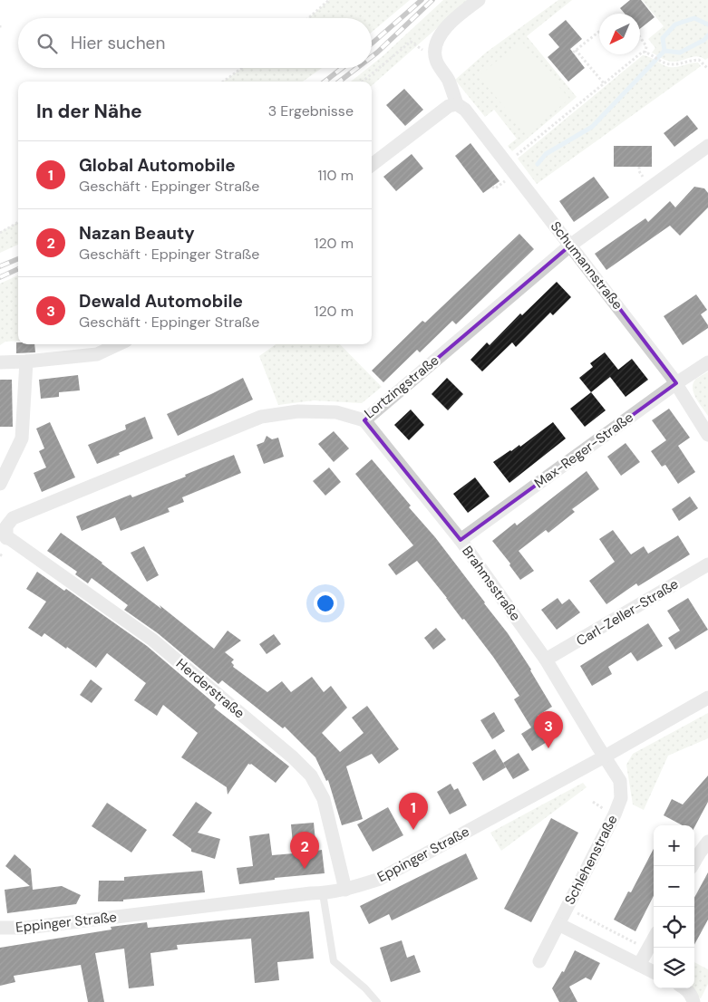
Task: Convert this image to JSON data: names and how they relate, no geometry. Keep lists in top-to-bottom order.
{
  "streets": {
    "street": [
      "Schumannstraße",
      "Lortzingstraße",
      "Max-Reger-Straße",
      "Brahmsstraße",
      "Carl-Zeller-Straße",
      "Herderstraße",
      "Eppinger Straße",
      "Schlehenstraße"
    ]
  },
  "crossings": [
    ["Schumannstraße", "Lortzingstraße"],
    ["Schumannstraße", "Max-Reger-Straße"],
    ["Lortzingstraße", "Brahmsstraße"],
    ["Lortzingstraße", "Herderstraße"],
    ["Max-Reger-Straße", "Brahmsstraße"],
    ["Brahmsstraße", "Carl-Zeller-Straße"],
    ["Brahmsstraße", "Eppinger Straße"],
    ["Brahmsstraße", "Schlehenstraße"],
    ["Herderstraße", "Eppinger Straße"],
    ["Eppinger Straße", "Schlehenstraße"]
  ],
  "north": "bottom left",
  "page": {
    "search": "Hier suchen",
    "heading": ["In der Nähe", "3 Ergebnisse"],
    "list": [
      {
        "mark": "1",
        "name": "Global Automobile",
        "note": "Geschäft · Eppinger Straße",
        "value": "110 m"
      },
      {
        "mark": "2",
        "name": "Nazan Beauty",
        "note": "Geschäft · Eppinger Straße",
        "value": "120 m"
      },
      {
        "mark": "3",
        "name": "Dewald Automobile",
        "note": "Geschäft · Eppinger Straße",
        "value": "120 m"
      }
    ],
    "pins": ["3", "1", "2"],
    "map_buttons": ["+", "−"]
  }
}
